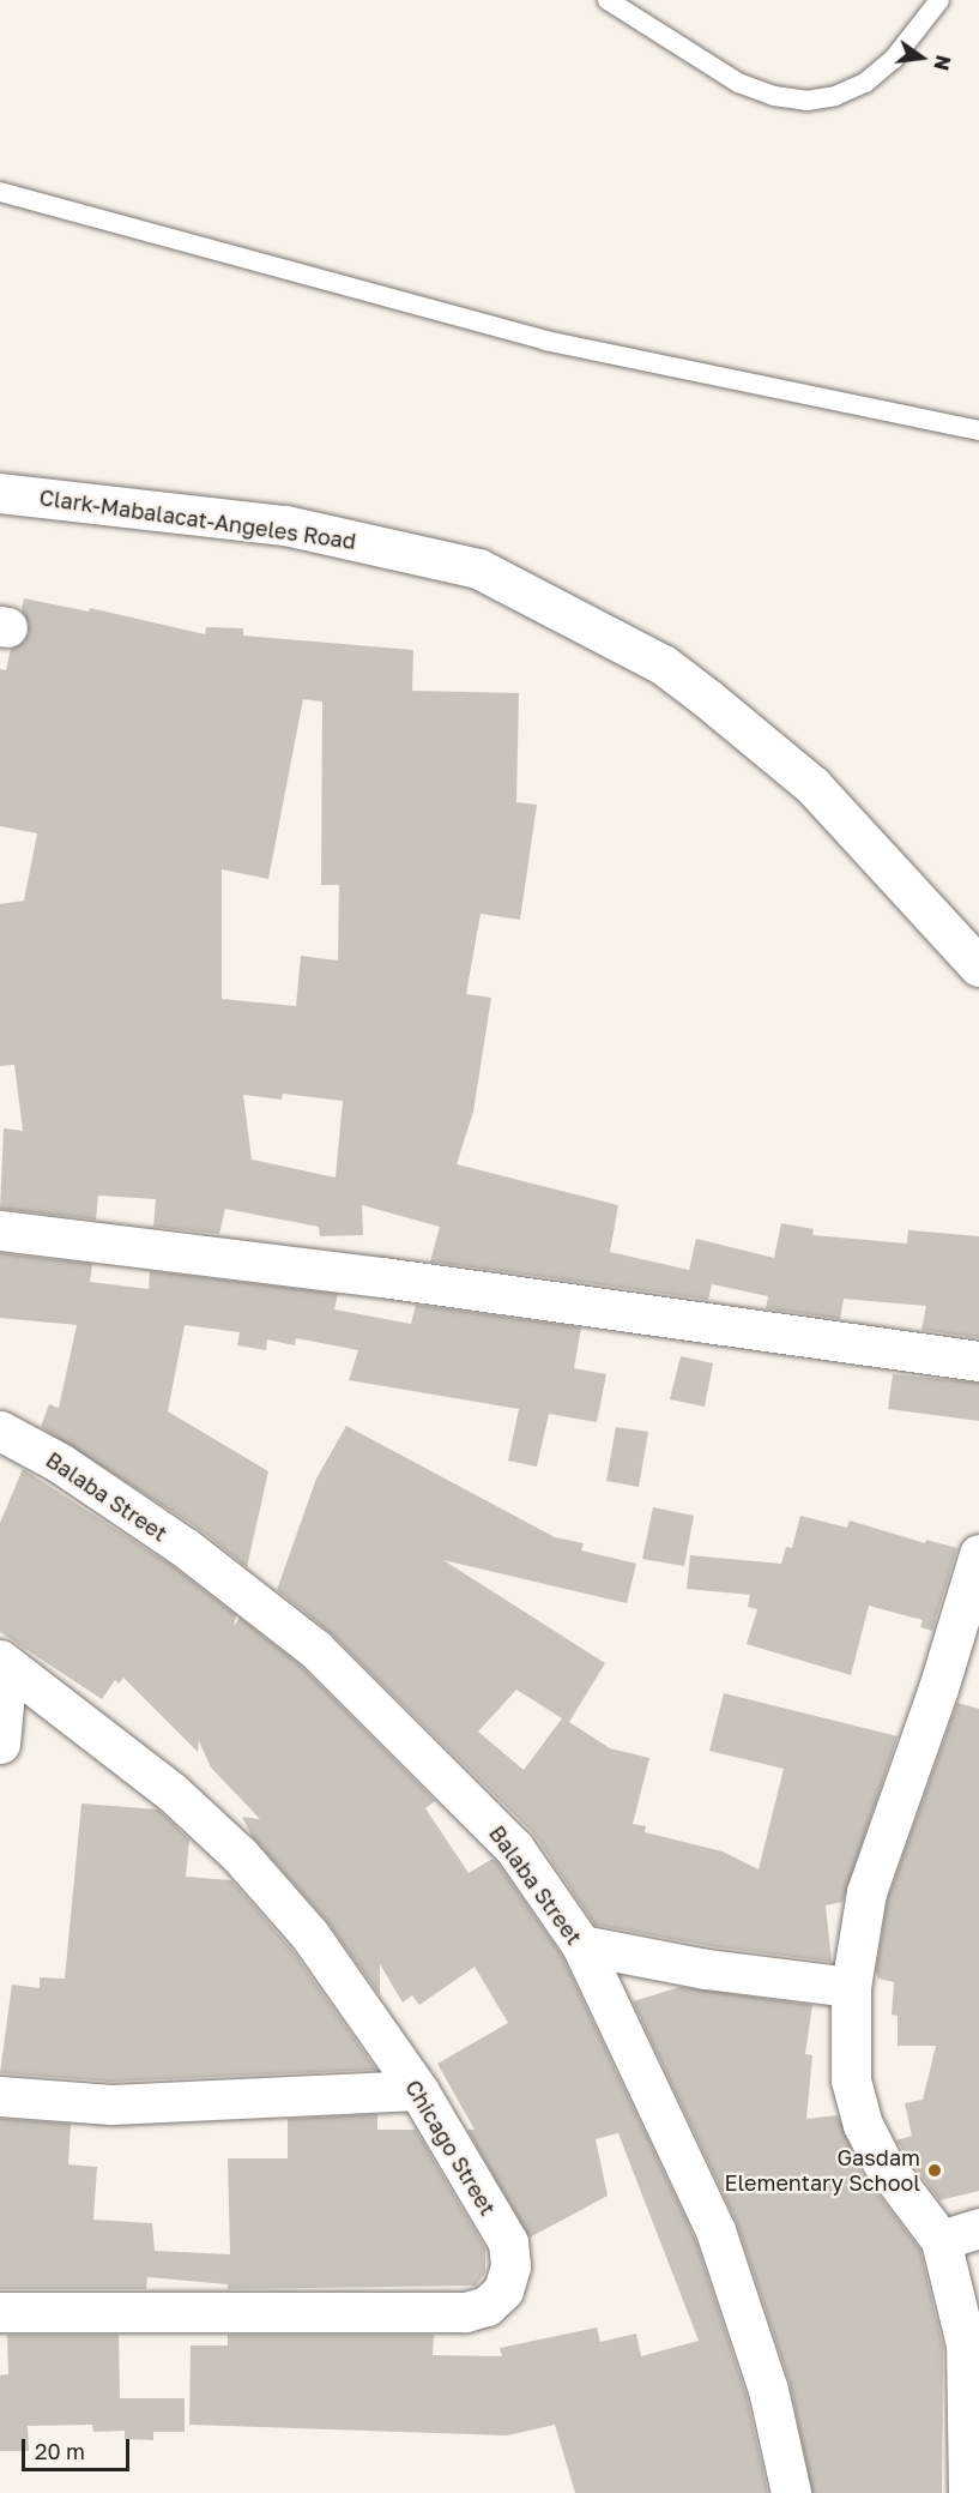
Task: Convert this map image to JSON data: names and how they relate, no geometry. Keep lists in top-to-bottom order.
{
  "streets": {
    "street": ["Clark-Mabalacat-Angeles Road", "Balaba Street", "Chicago Street"]
  },
  "places": ["Gasdam Elementary School"],
  "scale_bar": "20 m",
  "north": "right"
}
